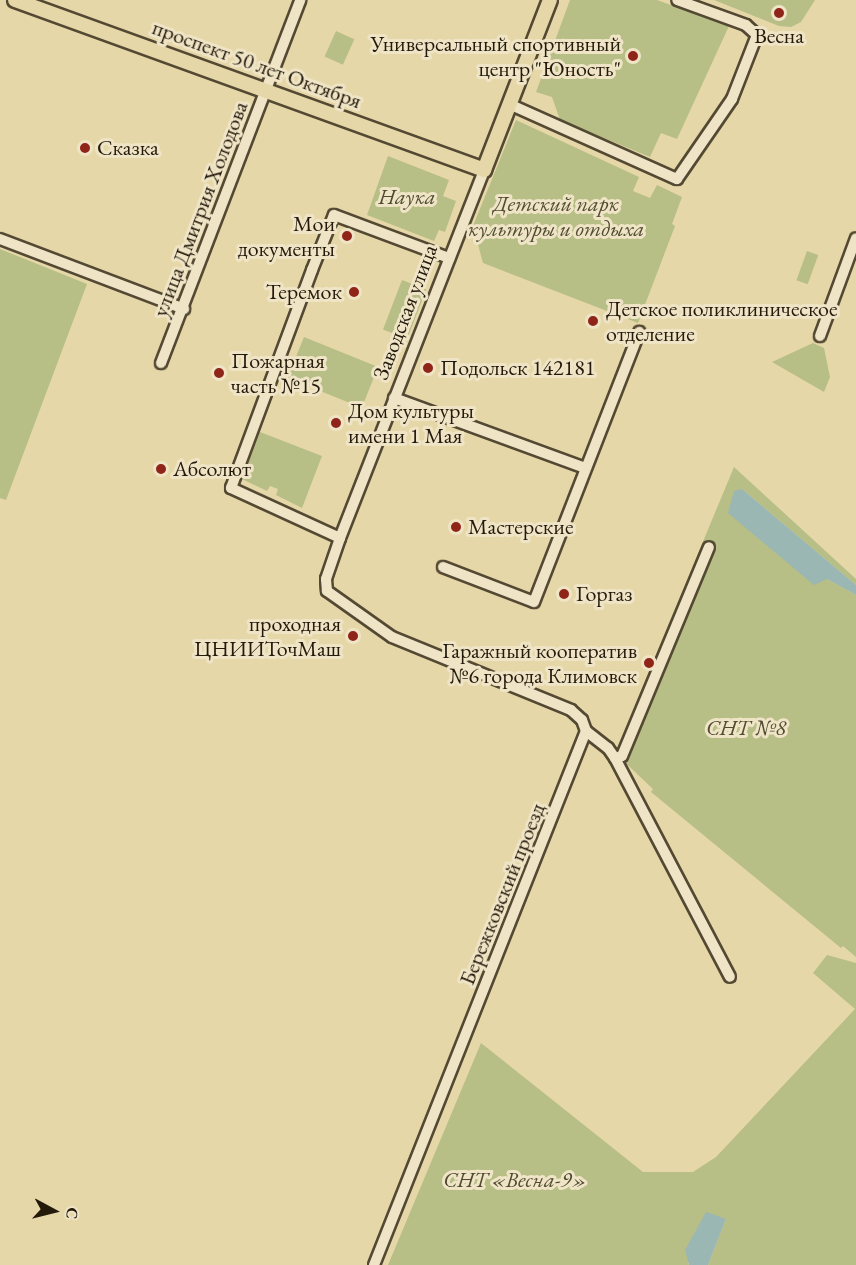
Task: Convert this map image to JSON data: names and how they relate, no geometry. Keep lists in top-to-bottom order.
{
  "streets": {
    "main road": ["проспект 50 лет Октября", "Заводская улица"],
    "street": ["улица Дмитрия Холодова", "Бережковский проезд"]
  },
  "crossings": [
    ["проспект 50 лет Октября", "улица Дмитрия Холодова"],
    ["проспект 50 лет Октября", "Заводская улица"],
    ["Заводская улица", "Бережковский проезд"]
  ],
  "parks": [
    "Наука",
    "Детский парк культуры и отдыха",
    "СНТ №8",
    "СНТ «Весна-9»"
  ],
  "places": [
    "Весна",
    "Универсальный спортивный центр \"Юность\"",
    "Сказка",
    "Мои документы",
    "Теремок",
    "Детское поликлиническое отделение",
    "Подольск 142181",
    "Пожарная часть №15",
    "Дом культуры имени 1 Мая",
    "Абсолют",
    "Мастерские",
    "Горгаз",
    "проходная ЦНИИТочМаш",
    "Гаражный кооператив №6 города Климовск"
  ],
  "north": "right"
}
